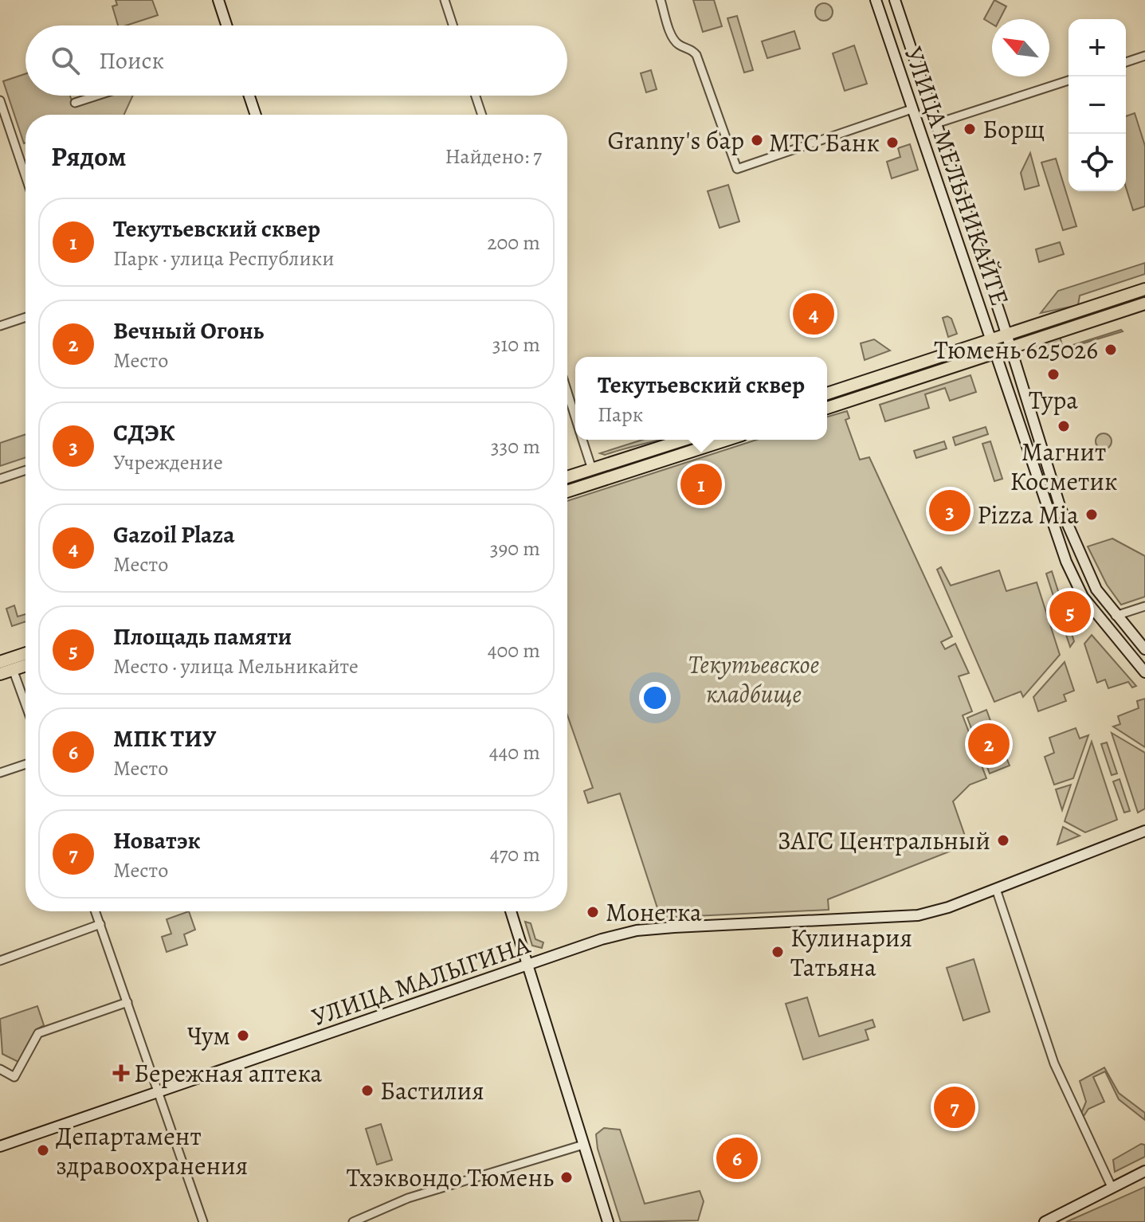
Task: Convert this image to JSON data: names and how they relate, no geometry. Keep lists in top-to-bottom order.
{
  "streets": {
    "street": ["УЛИЦА МЕЛЬНИКАЙТЕ", "УЛИЦА МАЛЫГИНА"]
  },
  "parks": ["Текутьевское кладбище"],
  "places": {
    "other": [
      "Борщ",
      "Granny's бар",
      "МТС Банк",
      "Тюмень 625026",
      "Тура",
      "Магнит Косметик",
      "Pizza Mia",
      "ЗАГС Центральный",
      "Монетка",
      "Кулинария Татьяна",
      "Чум",
      "Бастилия",
      "Департамент здравоохранения",
      "Тхэквондо Тюмень"
    ],
    "health": ["Бережная аптека"]
  },
  "north": "top left",
  "page": {
    "map_buttons": ["+", "−"],
    "search": "Поиск",
    "heading": ["Рядом", "Найдено: 7"],
    "list": [
      {
        "mark": "1",
        "name": "Текутьевский сквер",
        "note": "Парк · улица Республики",
        "value": "200 m"
      },
      {
        "mark": "2",
        "name": "Вечный Огонь",
        "note": "Место",
        "value": "310 m"
      },
      {
        "mark": "3",
        "name": "СДЭК",
        "note": "Учреждение",
        "value": "330 m"
      },
      {
        "mark": "4",
        "name": "Gazoil Plaza",
        "note": "Место",
        "value": "390 m"
      },
      {
        "mark": "5",
        "name": "Площадь памяти",
        "note": "Место · улица Мельникайте",
        "value": "400 m"
      },
      {
        "mark": "6",
        "name": "МПК ТИУ",
        "note": "Место",
        "value": "440 m"
      },
      {
        "mark": "7",
        "name": "Новатэк",
        "note": "Место",
        "value": "470 m"
      }
    ],
    "pins": [
      "4",
      "1",
      "3",
      "5",
      "2",
      "7",
      "6"
    ],
    "popup": ["Текутьевский сквер", "Парк"]
  }
}
